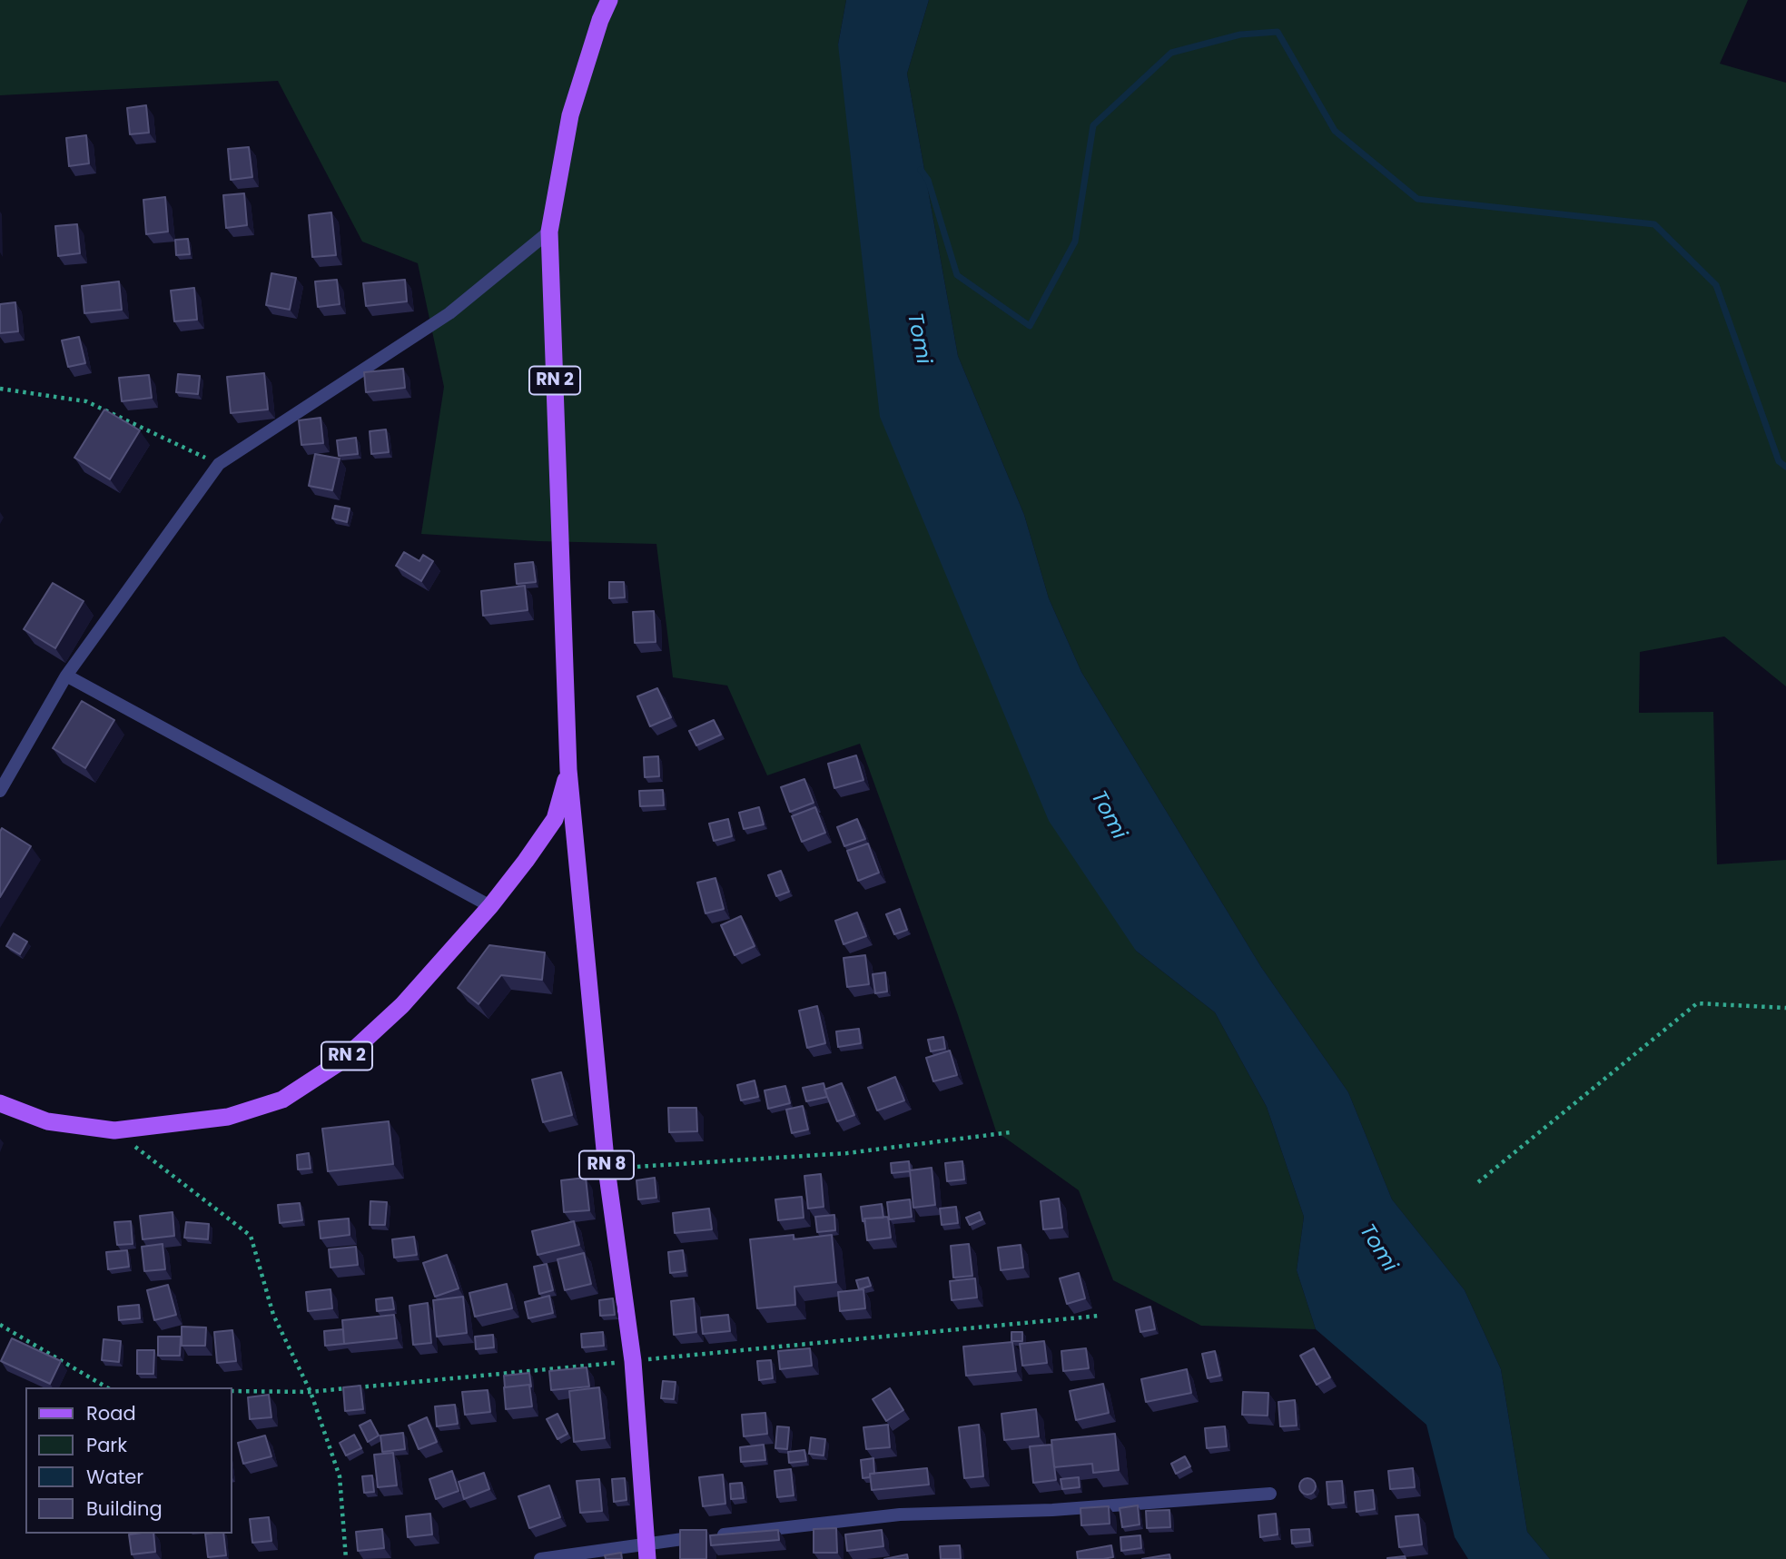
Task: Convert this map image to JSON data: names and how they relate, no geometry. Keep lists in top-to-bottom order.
{
  "streets": {
    "main road": ["RN 2", "RN 8"]
  },
  "crossings": [
    ["RN 2", "RN 8"]
  ],
  "water": ["Tomi"],
  "legend": [
    "Road",
    "Park",
    "Water",
    "Building"
  ]
}
